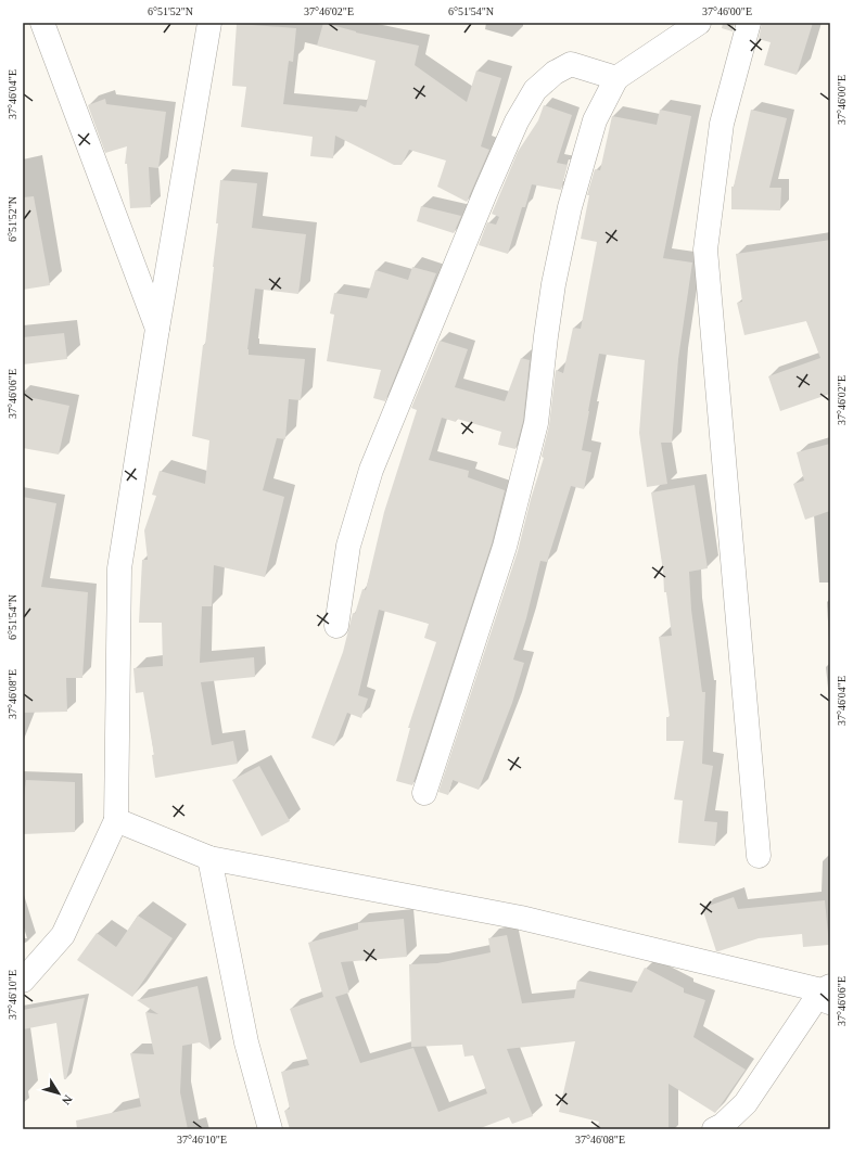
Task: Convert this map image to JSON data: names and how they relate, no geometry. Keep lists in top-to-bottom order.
{
  "north": "bottom right",
  "coordinates": [
    "6°51'52\"N",
    "37°46'02\"E",
    "6°51'54\"N",
    "37°46'00\"E",
    "37°46'04\"E",
    "37°46'06\"E",
    "37°46'08\"E",
    "37°46'10\"E"
  ]
}
